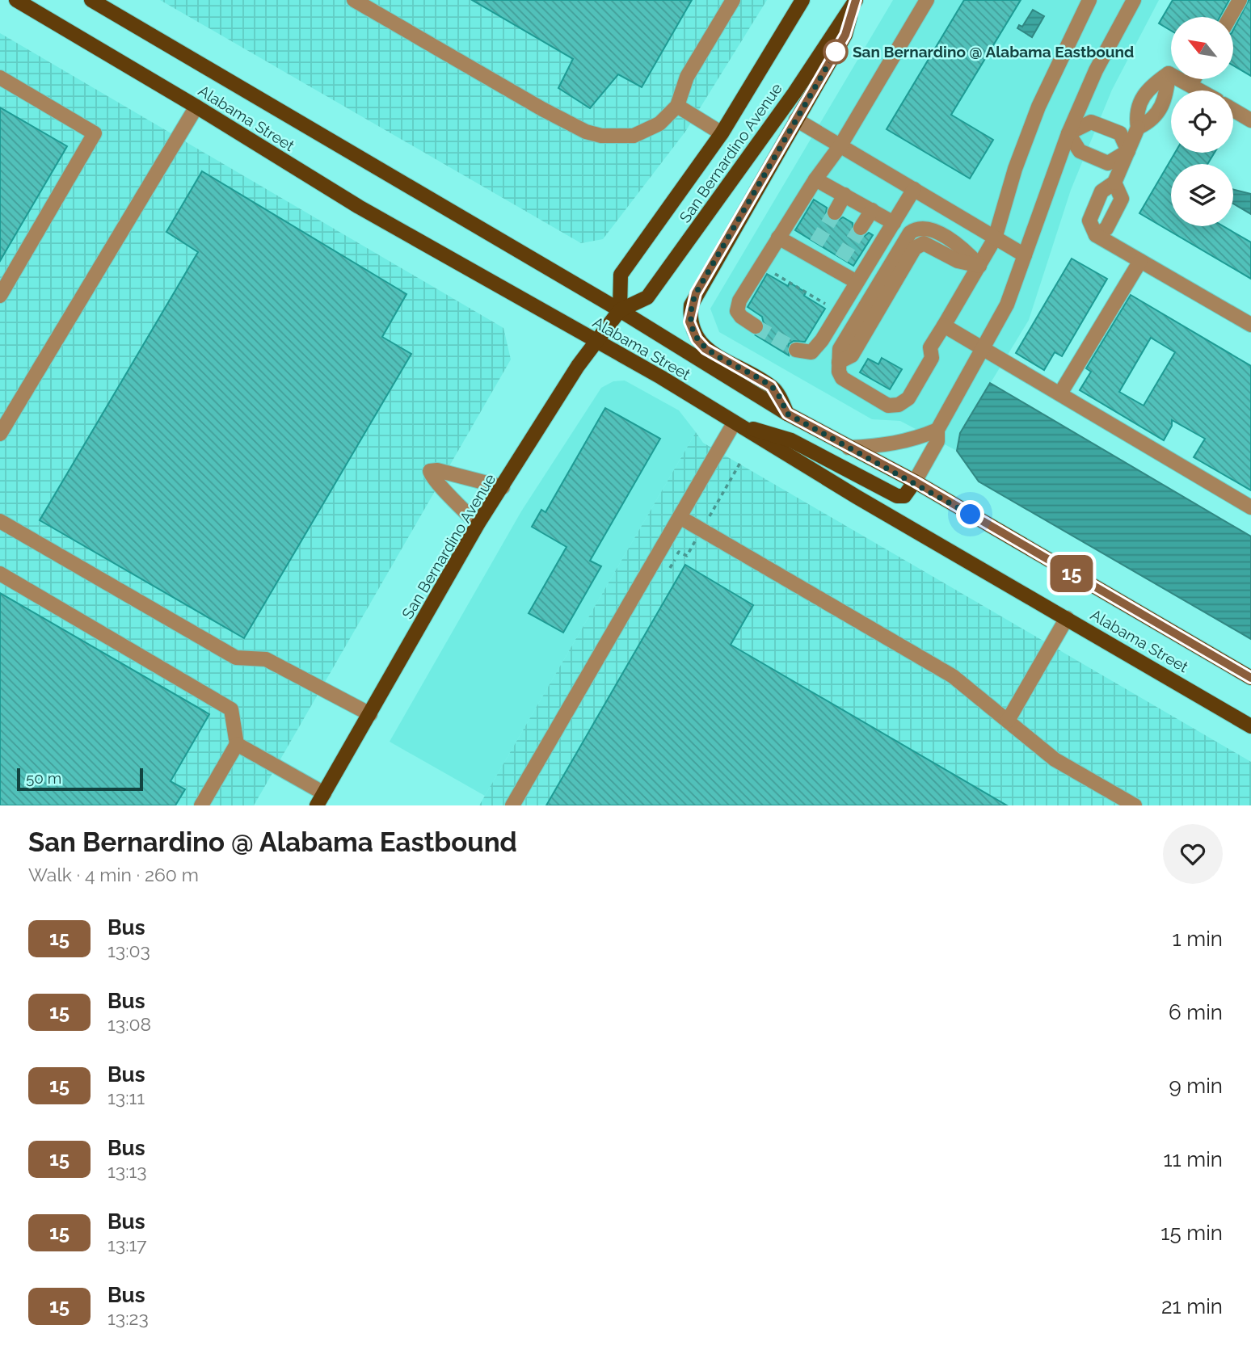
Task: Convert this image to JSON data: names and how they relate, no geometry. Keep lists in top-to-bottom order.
{
  "streets": {
    "main road": ["Alabama Street", "San Bernardino Avenue"]
  },
  "crossings": [
    ["Alabama Street", "San Bernardino Avenue"]
  ],
  "places": ["San Bernardino @ Alabama Eastbound"],
  "lines": ["bus line 15"],
  "scale_bar": "50 m",
  "north": "top left",
  "page": {
    "on_map": "15",
    "scale": "50 m",
    "heading": ["San Bernardino @ Alabama Eastbound", "Walk · 4 min · 260 m"],
    "list": [
      {
        "mark": "15",
        "name": "Bus",
        "note": "13:03",
        "value": "1 min"
      },
      {
        "mark": "15",
        "name": "Bus",
        "note": "13:08",
        "value": "6 min"
      },
      {
        "mark": "15",
        "name": "Bus",
        "note": "13:11",
        "value": "9 min"
      },
      {
        "mark": "15",
        "name": "Bus",
        "note": "13:13",
        "value": "11 min"
      },
      {
        "mark": "15",
        "name": "Bus",
        "note": "13:17",
        "value": "15 min"
      },
      {
        "mark": "15",
        "name": "Bus",
        "note": "13:23",
        "value": "21 min"
      }
    ]
  }
}
